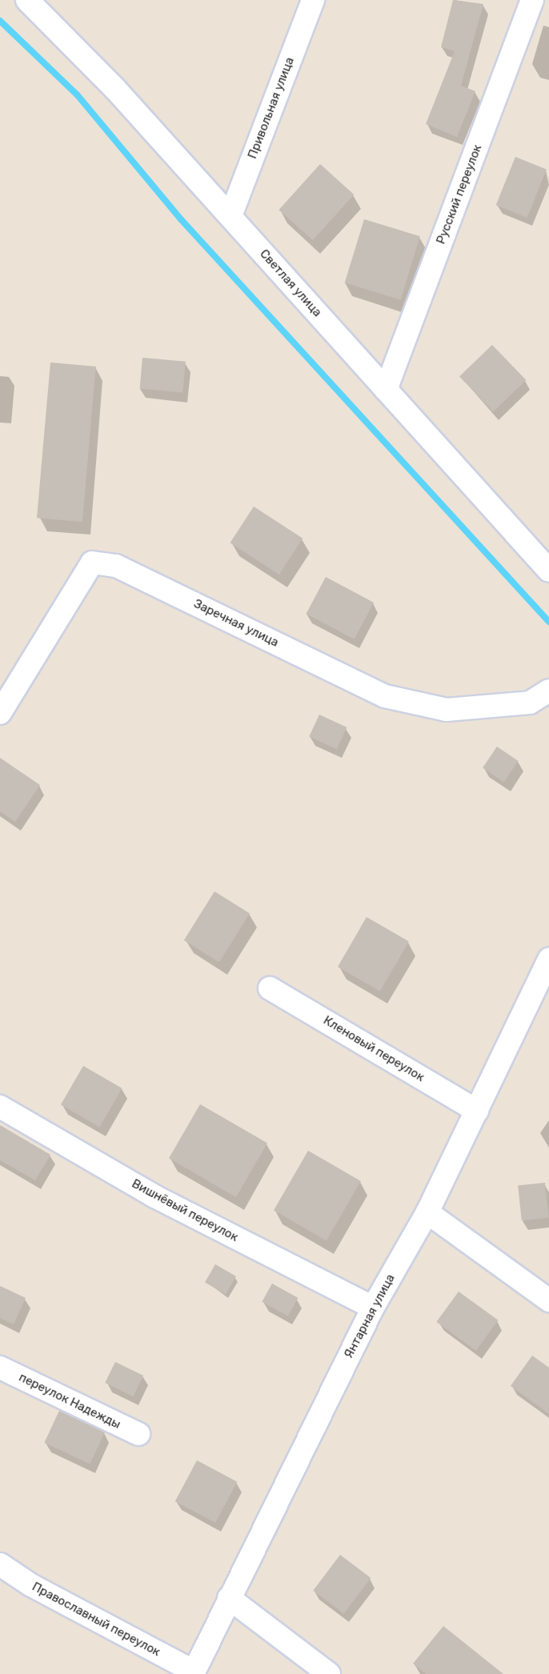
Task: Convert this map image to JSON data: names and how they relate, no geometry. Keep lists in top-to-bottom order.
{
  "streets": {
    "street": [
      "Привольная улица",
      "Русский переулок",
      "Светлая улица",
      "Заречная улица",
      "Кленовый переулок",
      "Вишнёвый переулок",
      "Янтарная улица",
      "переулок Надежды",
      "Православный переулок"
    ]
  },
  "crossings": [
    ["Привольная улица", "Светлая улица"],
    ["Русский переулок", "Светлая улица"],
    ["Кленовый переулок", "Янтарная улица"],
    ["Вишнёвый переулок", "Янтарная улица"],
    ["Янтарная улица", "Православный переулок"]
  ]
}
